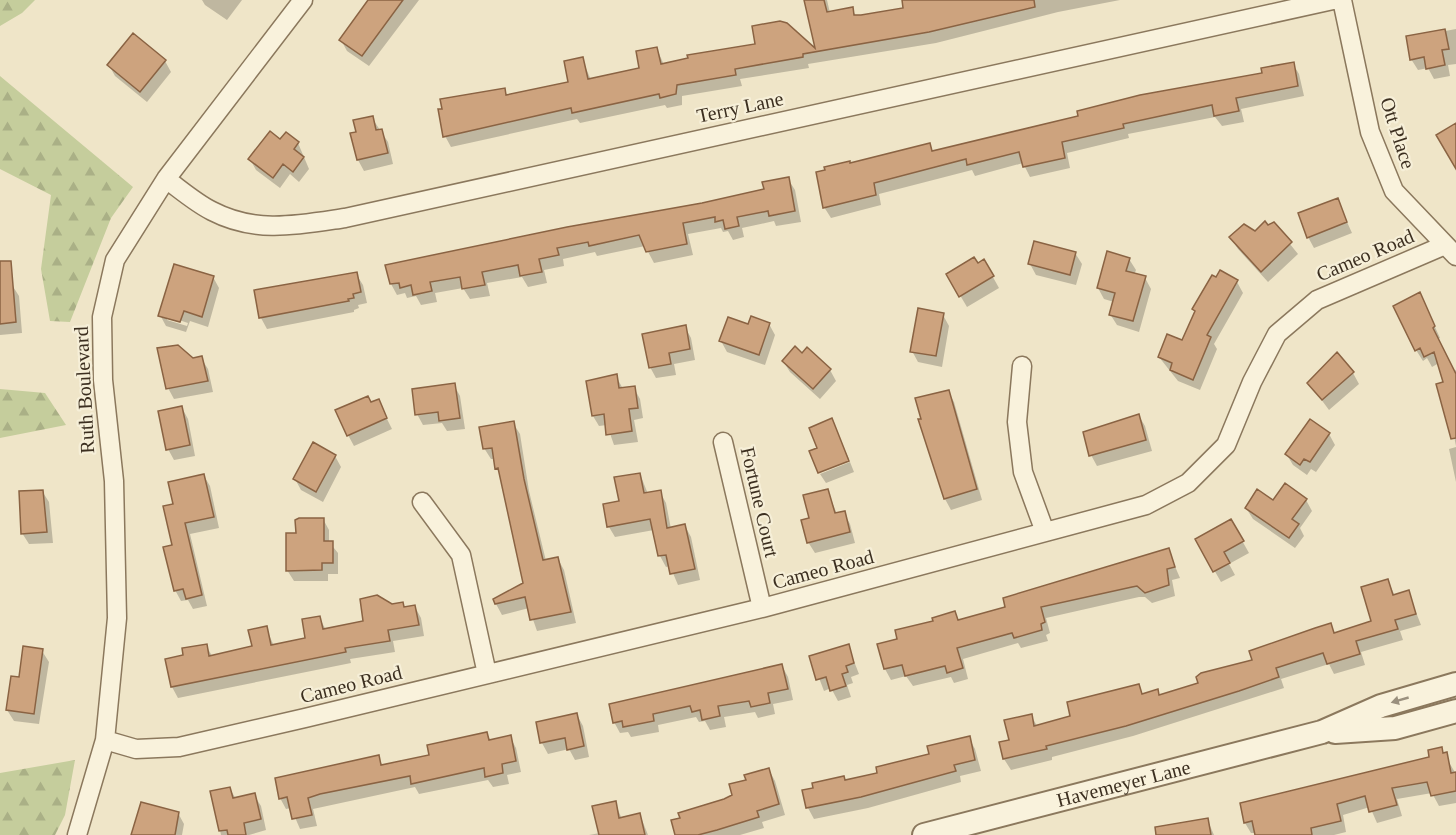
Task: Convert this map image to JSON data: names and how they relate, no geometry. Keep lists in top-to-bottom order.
{
  "streets": {
    "street": [
      "Terry Lane",
      "Ott Place",
      "Cameo Road",
      "Ruth Boulevard",
      "Fortune Court",
      "Havemeyer Lane"
    ]
  },
  "crossings": [
    ["Terry Lane", "Ruth Boulevard"],
    ["Ott Place", "Cameo Road"],
    ["Cameo Road", "Ruth Boulevard"],
    ["Cameo Road", "Fortune Court"]
  ]
}
